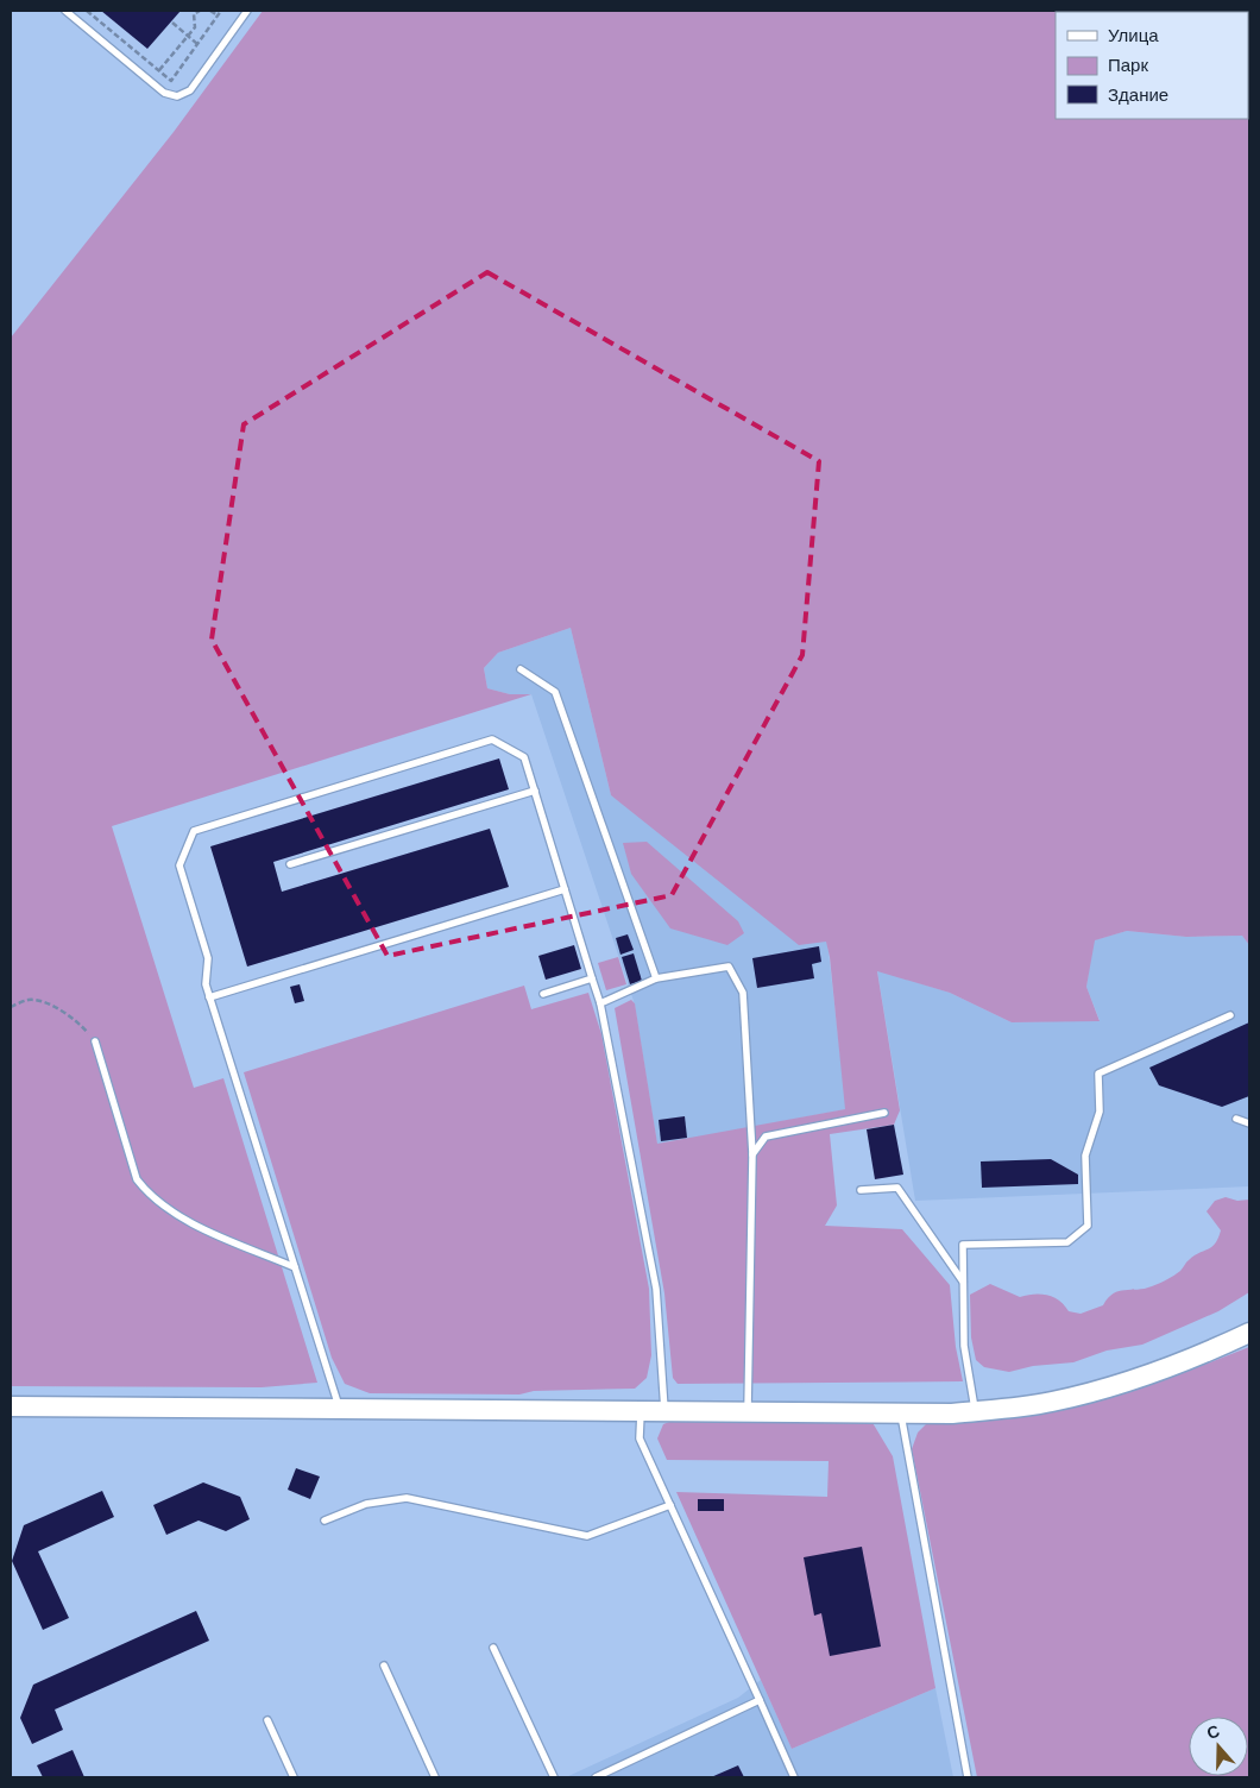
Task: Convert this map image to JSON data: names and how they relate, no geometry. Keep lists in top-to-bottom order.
{
  "legend": ["Улица", "Парк", "Здание"],
  "north": "top"
}
